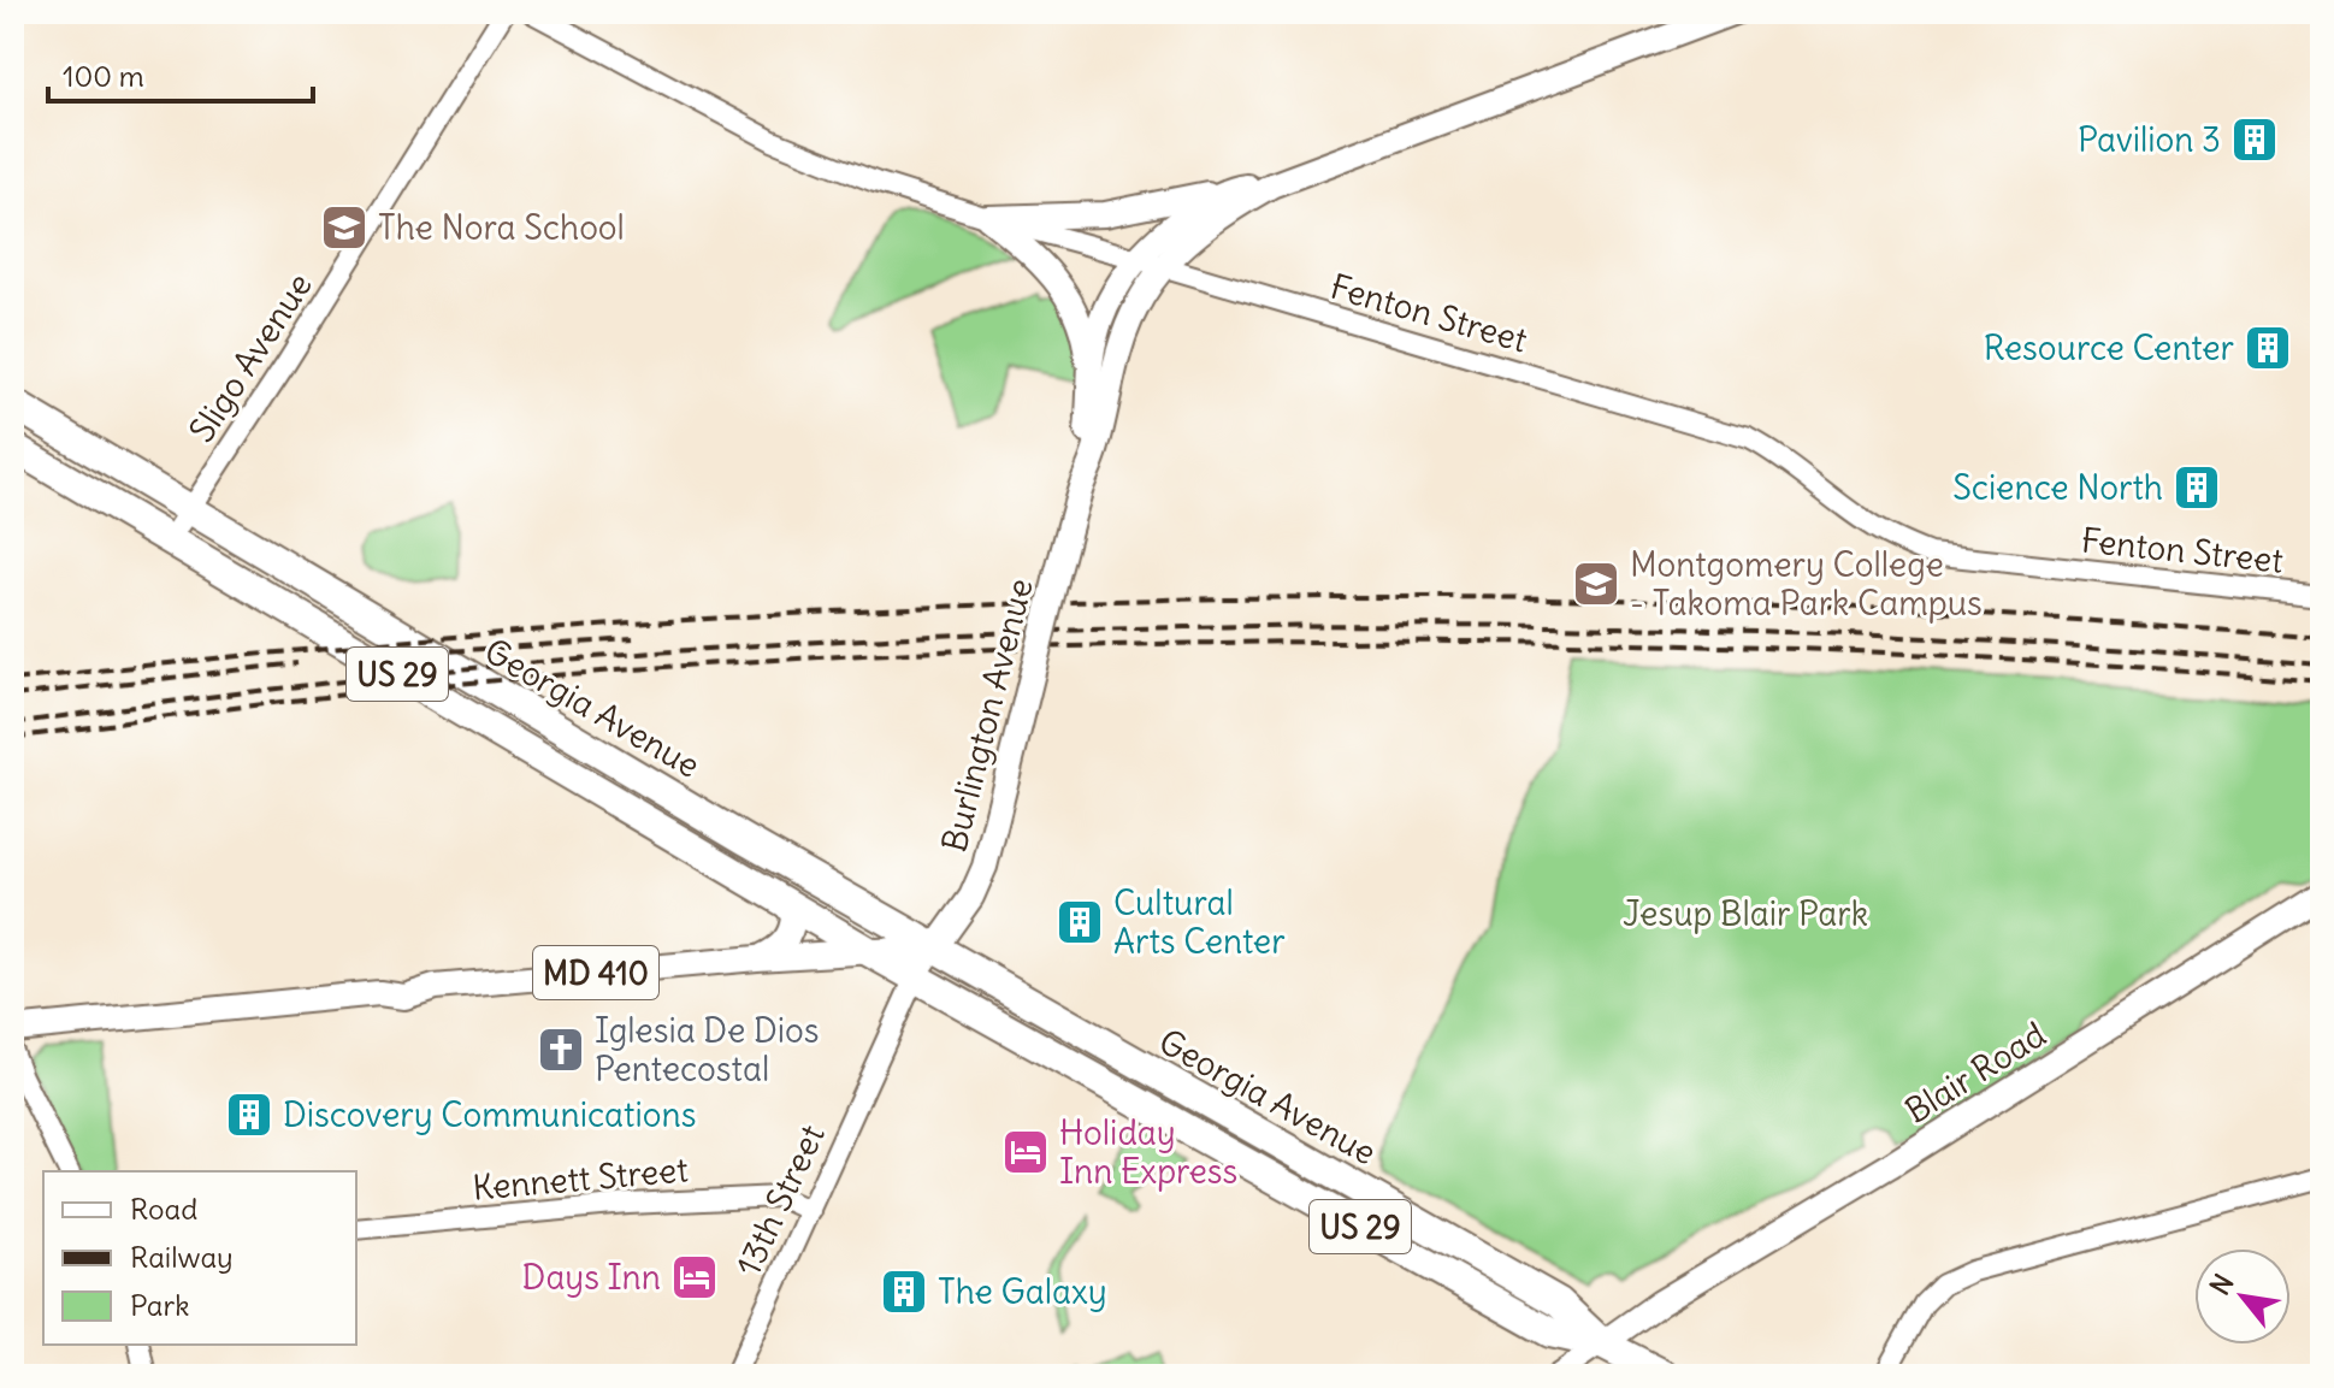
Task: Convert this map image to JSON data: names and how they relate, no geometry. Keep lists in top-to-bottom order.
{
  "streets": {
    "highway": ["US 29", "Georgia Avenue"],
    "main road": ["Burlington Avenue", "MD 410", "Blair Road"],
    "street": [
      "Fenton Street",
      "Sligo Avenue",
      "Kennett Street",
      "13th Street"
    ]
  },
  "crossings": [
    ["Fenton Street", "Burlington Avenue"],
    ["Sligo Avenue", "Georgia Avenue"],
    ["US 29", "Georgia Avenue"],
    ["US 29", "Blair Road"],
    ["Georgia Avenue", "Burlington Avenue"],
    ["Georgia Avenue", "MD 410"],
    ["Georgia Avenue", "Blair Road"],
    ["Georgia Avenue", "13th Street"],
    ["Burlington Avenue", "MD 410"],
    ["Burlington Avenue", "13th Street"],
    ["MD 410", "13th Street"],
    ["Kennett Street", "13th Street"]
  ],
  "parks": ["Jesup Blair Park"],
  "places": {
    "building": [
      "Pavilion 3",
      "Resource Center",
      "Science North",
      "Cultural Arts Center",
      "Discovery Communications",
      "The Galaxy"
    ],
    "school or university": ["The Nora School", "Montgomery College - Takoma Park Campus"],
    "church": ["Iglesia De Dios Pentecostal"],
    "hotel": ["Holiday Inn Express", "Days Inn"]
  },
  "legend": ["Road", "Railway", "Park"],
  "scale_bar": "100 m",
  "north": "top left"
}
